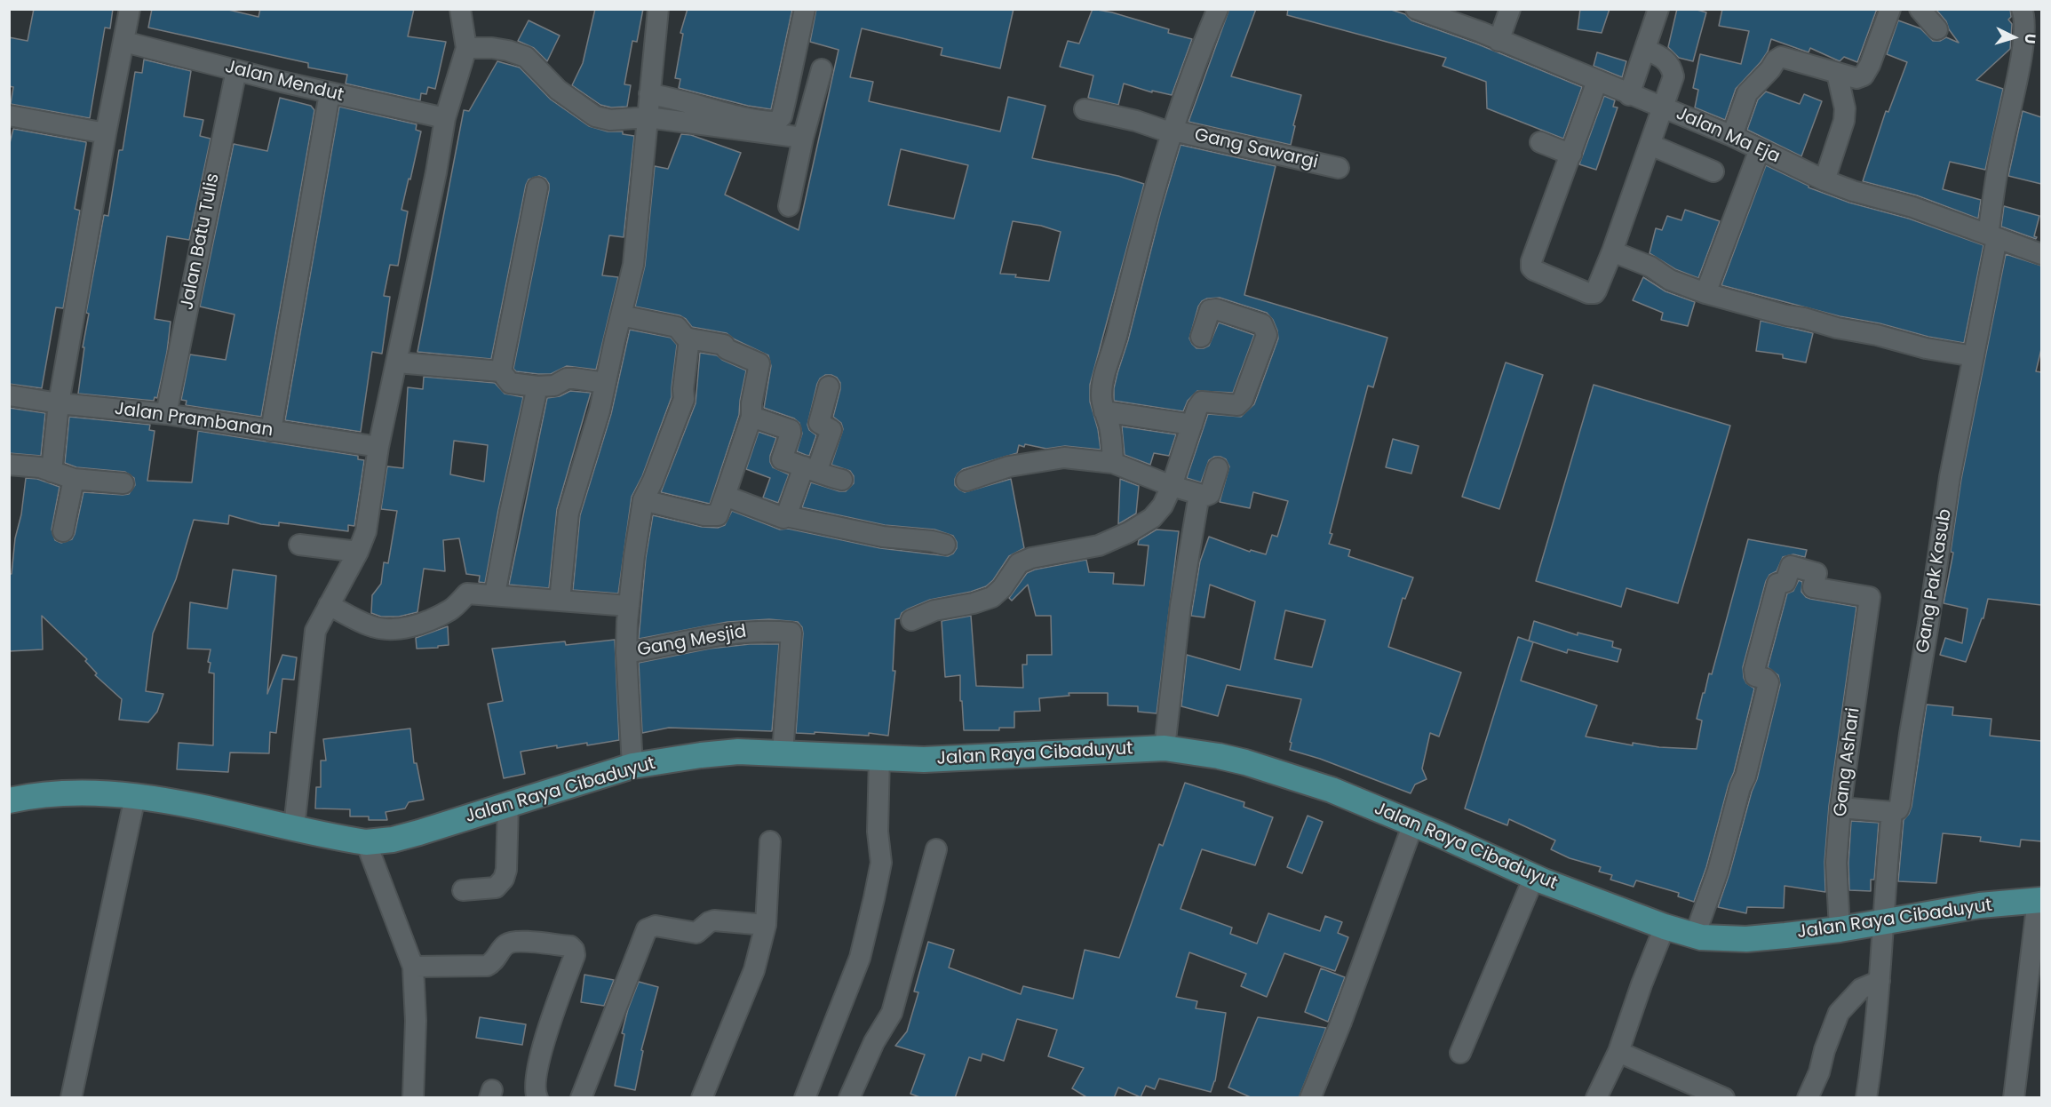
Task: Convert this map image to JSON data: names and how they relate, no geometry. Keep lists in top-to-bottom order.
{
  "streets": {
    "main road": ["Jalan Raya Cibaduyut"],
    "street": [
      "Jalan Mendut",
      "Jalan Ma Eja",
      "Gang Sawargi",
      "Jalan Batu Tulis",
      "Jalan Prambanan",
      "Gang Pak Kasub",
      "Gang Mesjid",
      "Gang Ashari"
    ]
  },
  "crossings": [
    ["Jalan Mendut", "Jalan Batu Tulis"],
    ["Jalan Ma Eja", "Gang Pak Kasub"],
    ["Jalan Batu Tulis", "Jalan Prambanan"],
    ["Gang Pak Kasub", "Jalan Raya Cibaduyut"],
    ["Gang Mesjid", "Jalan Raya Cibaduyut"],
    ["Jalan Raya Cibaduyut", "Gang Ashari"]
  ],
  "north": "right"
}
